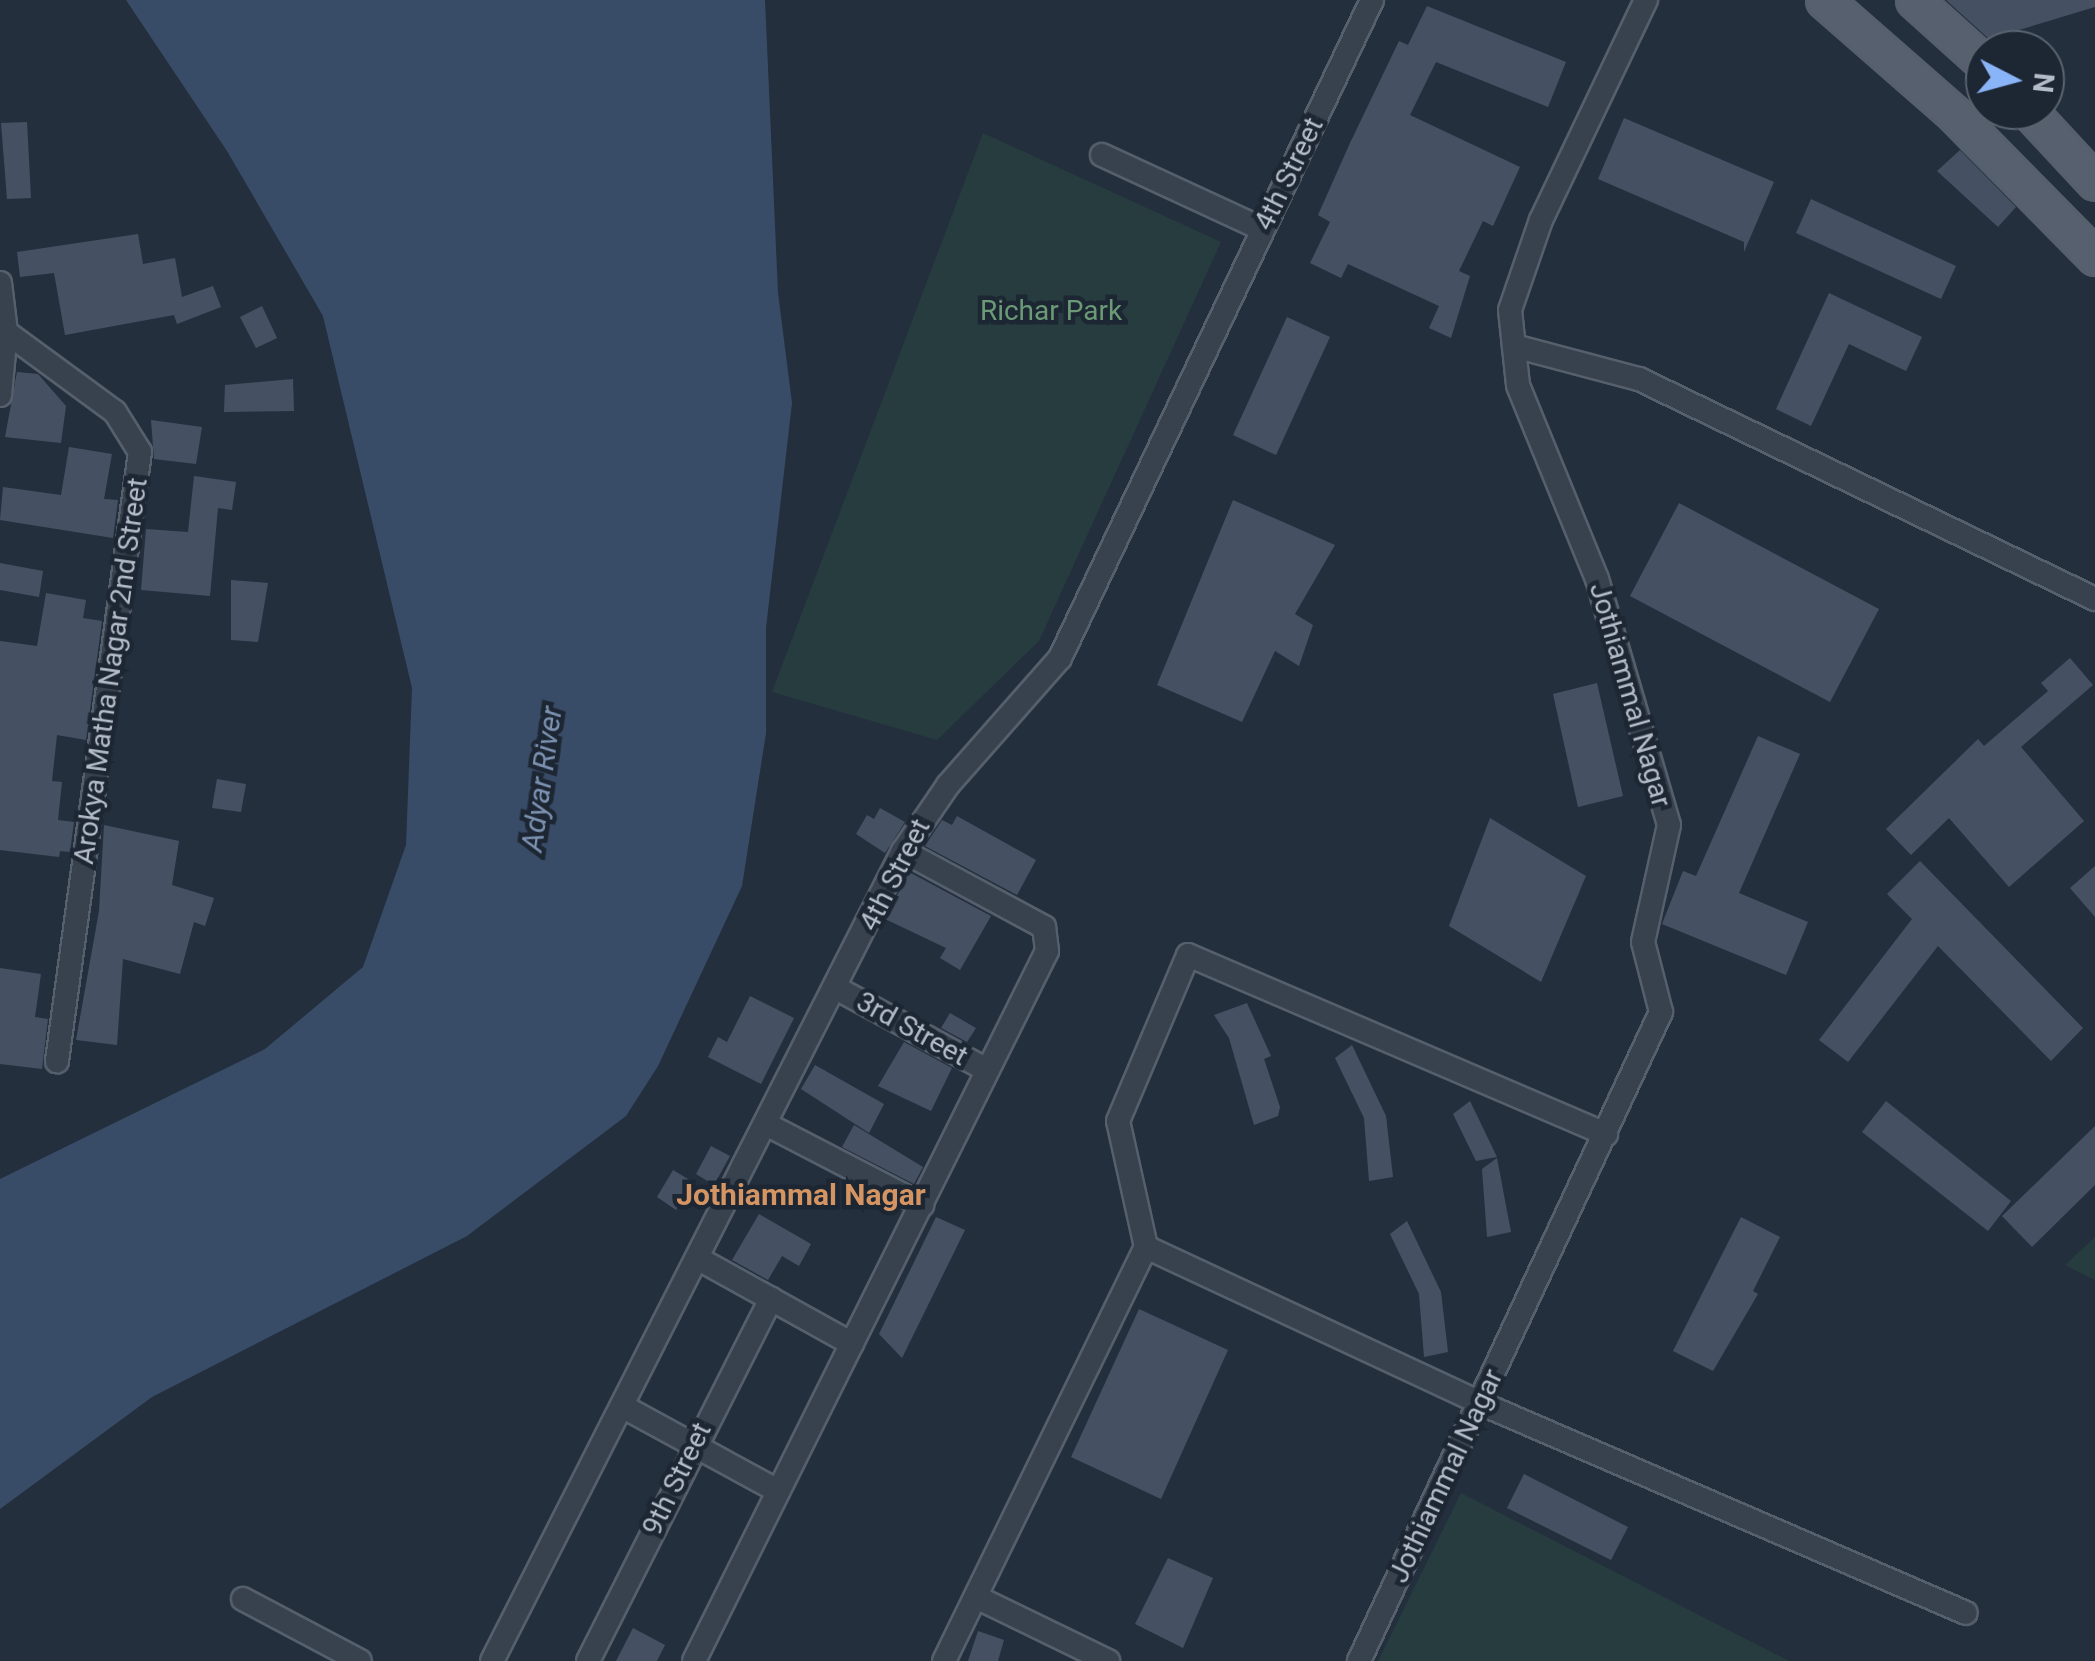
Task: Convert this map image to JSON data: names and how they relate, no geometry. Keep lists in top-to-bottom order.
{
  "streets": {
    "street": [
      "4th Street",
      "Arokya Matha Nagar 2nd Street",
      "Jothiammal Nagar",
      "3rd Street",
      "9th Street"
    ]
  },
  "crossings": [
    ["4th Street", "3rd Street"]
  ],
  "districts": ["Jothiammal Nagar"],
  "water": ["Adyar River"],
  "parks": ["Richar Park"],
  "north": "right"
}
